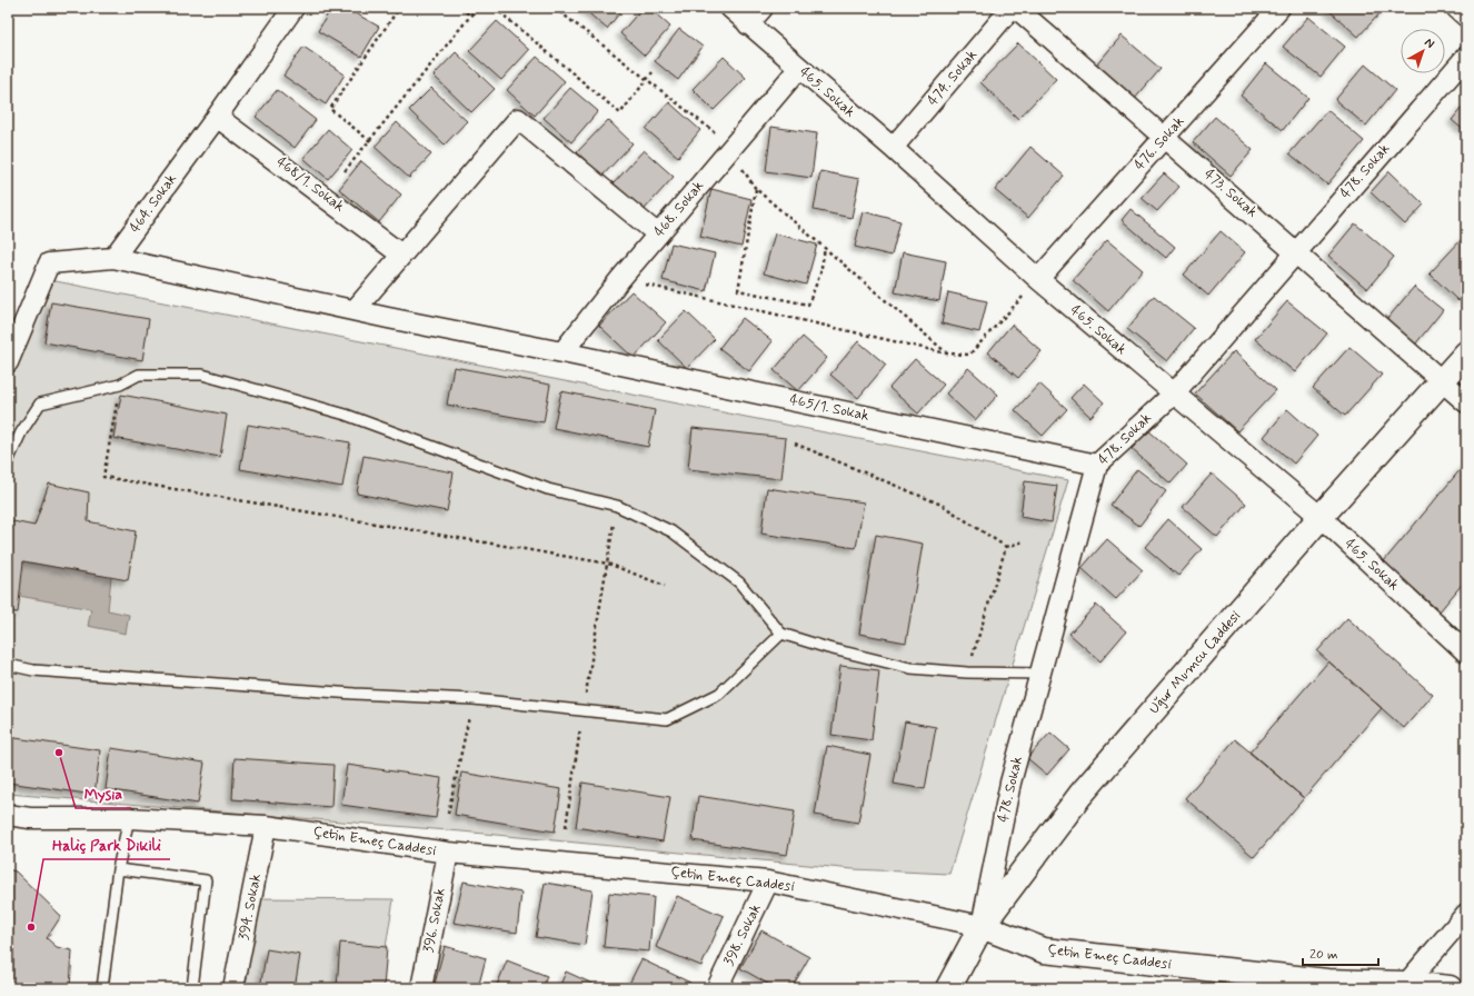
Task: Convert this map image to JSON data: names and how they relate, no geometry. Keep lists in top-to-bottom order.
{
  "streets": {
    "street": [
      "474. Sokak",
      "465. Sokak",
      "476. Sokak",
      "478. Sokak",
      "468/1. Sokak",
      "473. Sokak",
      "464. Sokak",
      "468. Sokak",
      "465/1. Sokak",
      "Uğur Mumcu Caddesi",
      "Çetin Emeç Caddesi",
      "394. Sokak",
      "396. Sokak",
      "398. Sokak"
    ]
  },
  "crossings": [
    ["474. Sokak", "465. Sokak"],
    ["465. Sokak", "476. Sokak"],
    ["465. Sokak", "478. Sokak"],
    ["465. Sokak", "468. Sokak"],
    ["465. Sokak", "Uğur Mumcu Caddesi"],
    ["476. Sokak", "473. Sokak"],
    ["478. Sokak", "473. Sokak"],
    ["478. Sokak", "465/1. Sokak"],
    ["478. Sokak", "Uğur Mumcu Caddesi"],
    ["478. Sokak", "Çetin Emeç Caddesi"],
    ["468/1. Sokak", "464. Sokak"],
    ["473. Sokak", "Uğur Mumcu Caddesi"],
    ["464. Sokak", "465/1. Sokak"],
    ["468. Sokak", "465/1. Sokak"],
    ["Uğur Mumcu Caddesi", "Çetin Emeç Caddesi"],
    ["Çetin Emeç Caddesi", "394. Sokak"],
    ["Çetin Emeç Caddesi", "396. Sokak"],
    ["Çetin Emeç Caddesi", "398. Sokak"]
  ],
  "places": ["Mysia", "Haliç Park Dikili"],
  "scale_bar": "20 m",
  "north": "top right"
}
